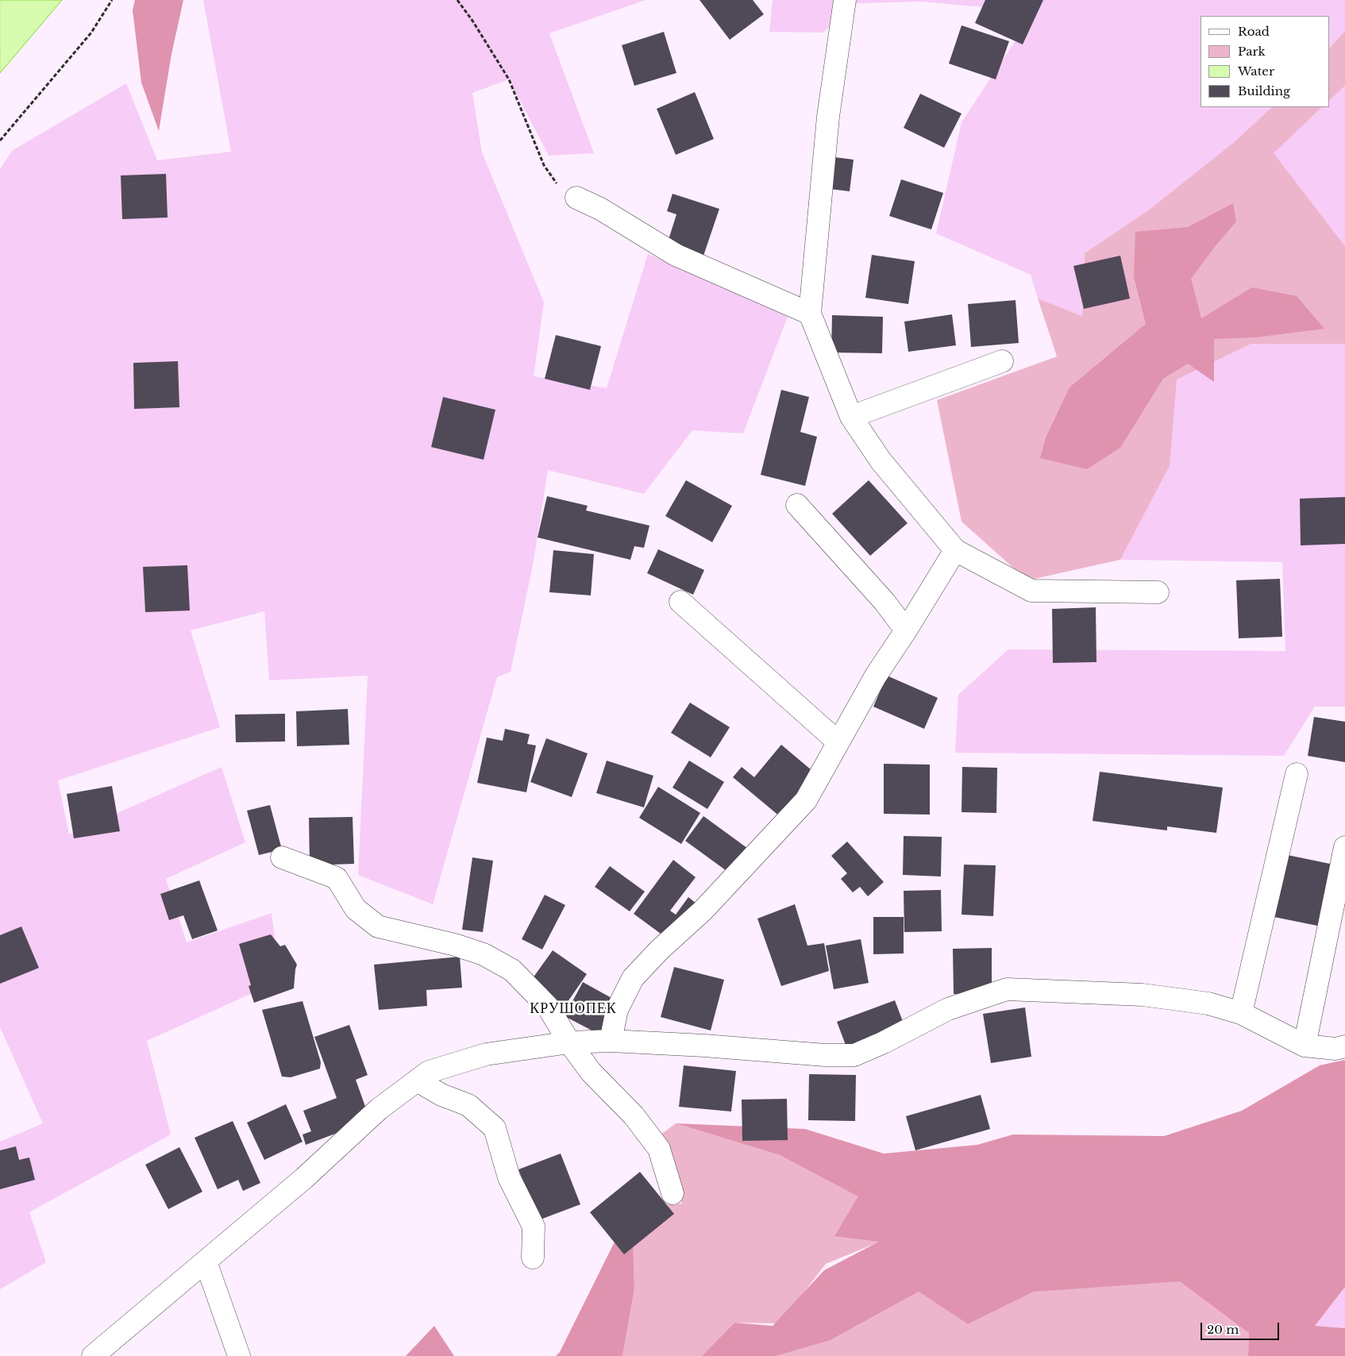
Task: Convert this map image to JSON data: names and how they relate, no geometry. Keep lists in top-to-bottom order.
{
  "districts": ["КРУШОПЕК"],
  "legend": [
    "Road",
    "Park",
    "Water",
    "Building"
  ],
  "scale_bar": "20 m"
}
